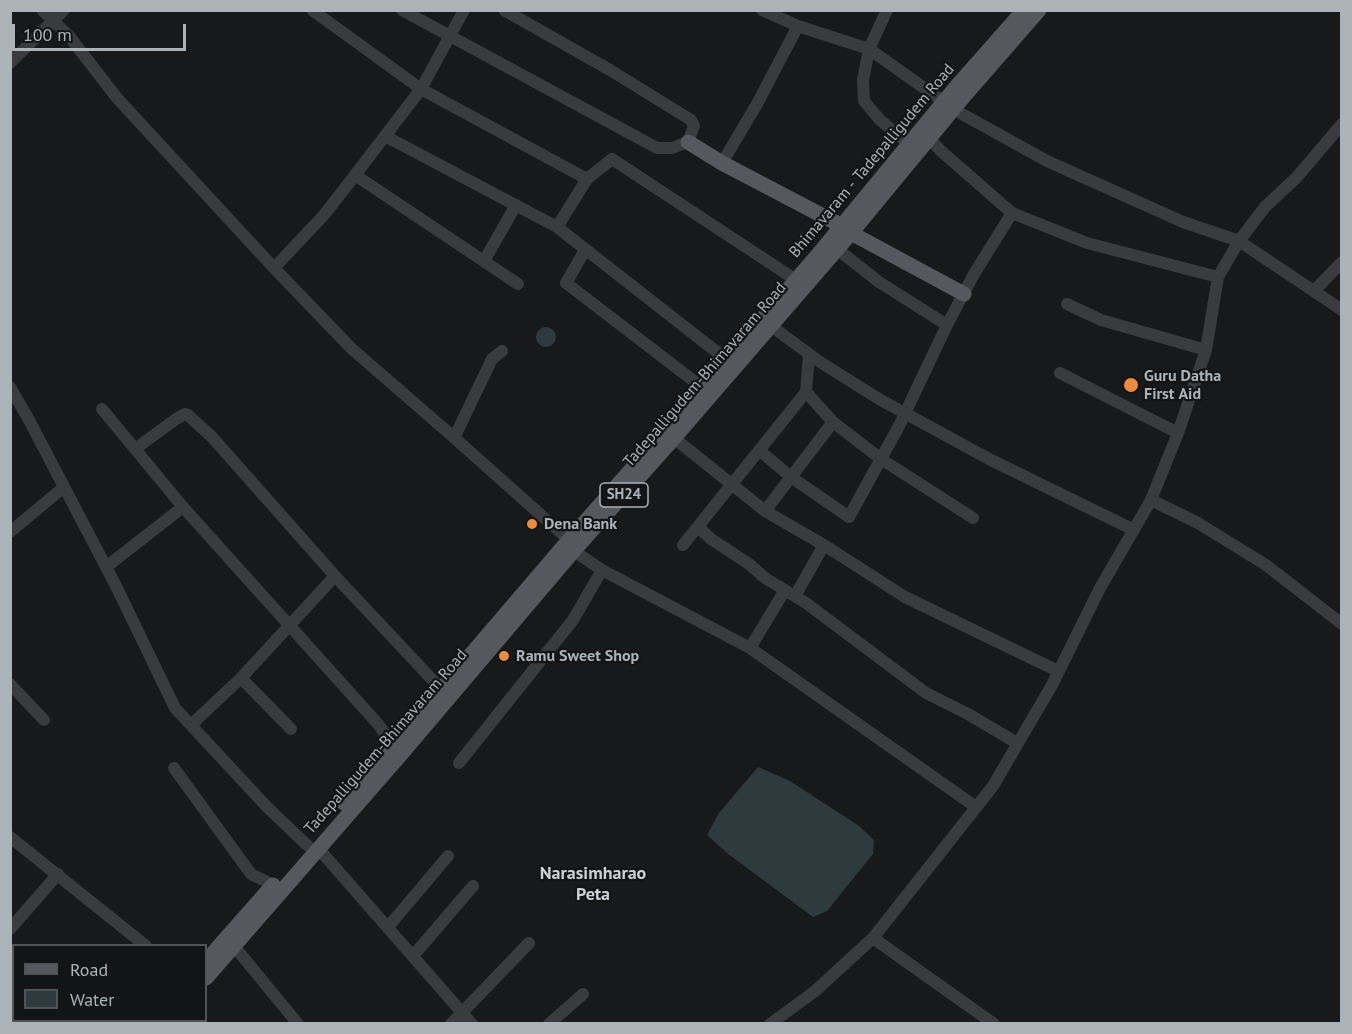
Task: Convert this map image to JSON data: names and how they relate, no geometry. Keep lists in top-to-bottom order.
{
  "streets": {
    "main road": ["Bhimavaram - Tadepalligudem Road", "Tadepalligudem-Bhimavaram Road", "SH24"]
  },
  "crossings": [
    ["Bhimavaram - Tadepalligudem Road", "Tadepalligudem-Bhimavaram Road"]
  ],
  "districts": ["Narasimharao Peta"],
  "places": ["Guru Datha First Aid", "Dena Bank", "Ramu Sweet Shop"],
  "legend": ["Road", "Water"],
  "scale_bar": "100 m"
}
